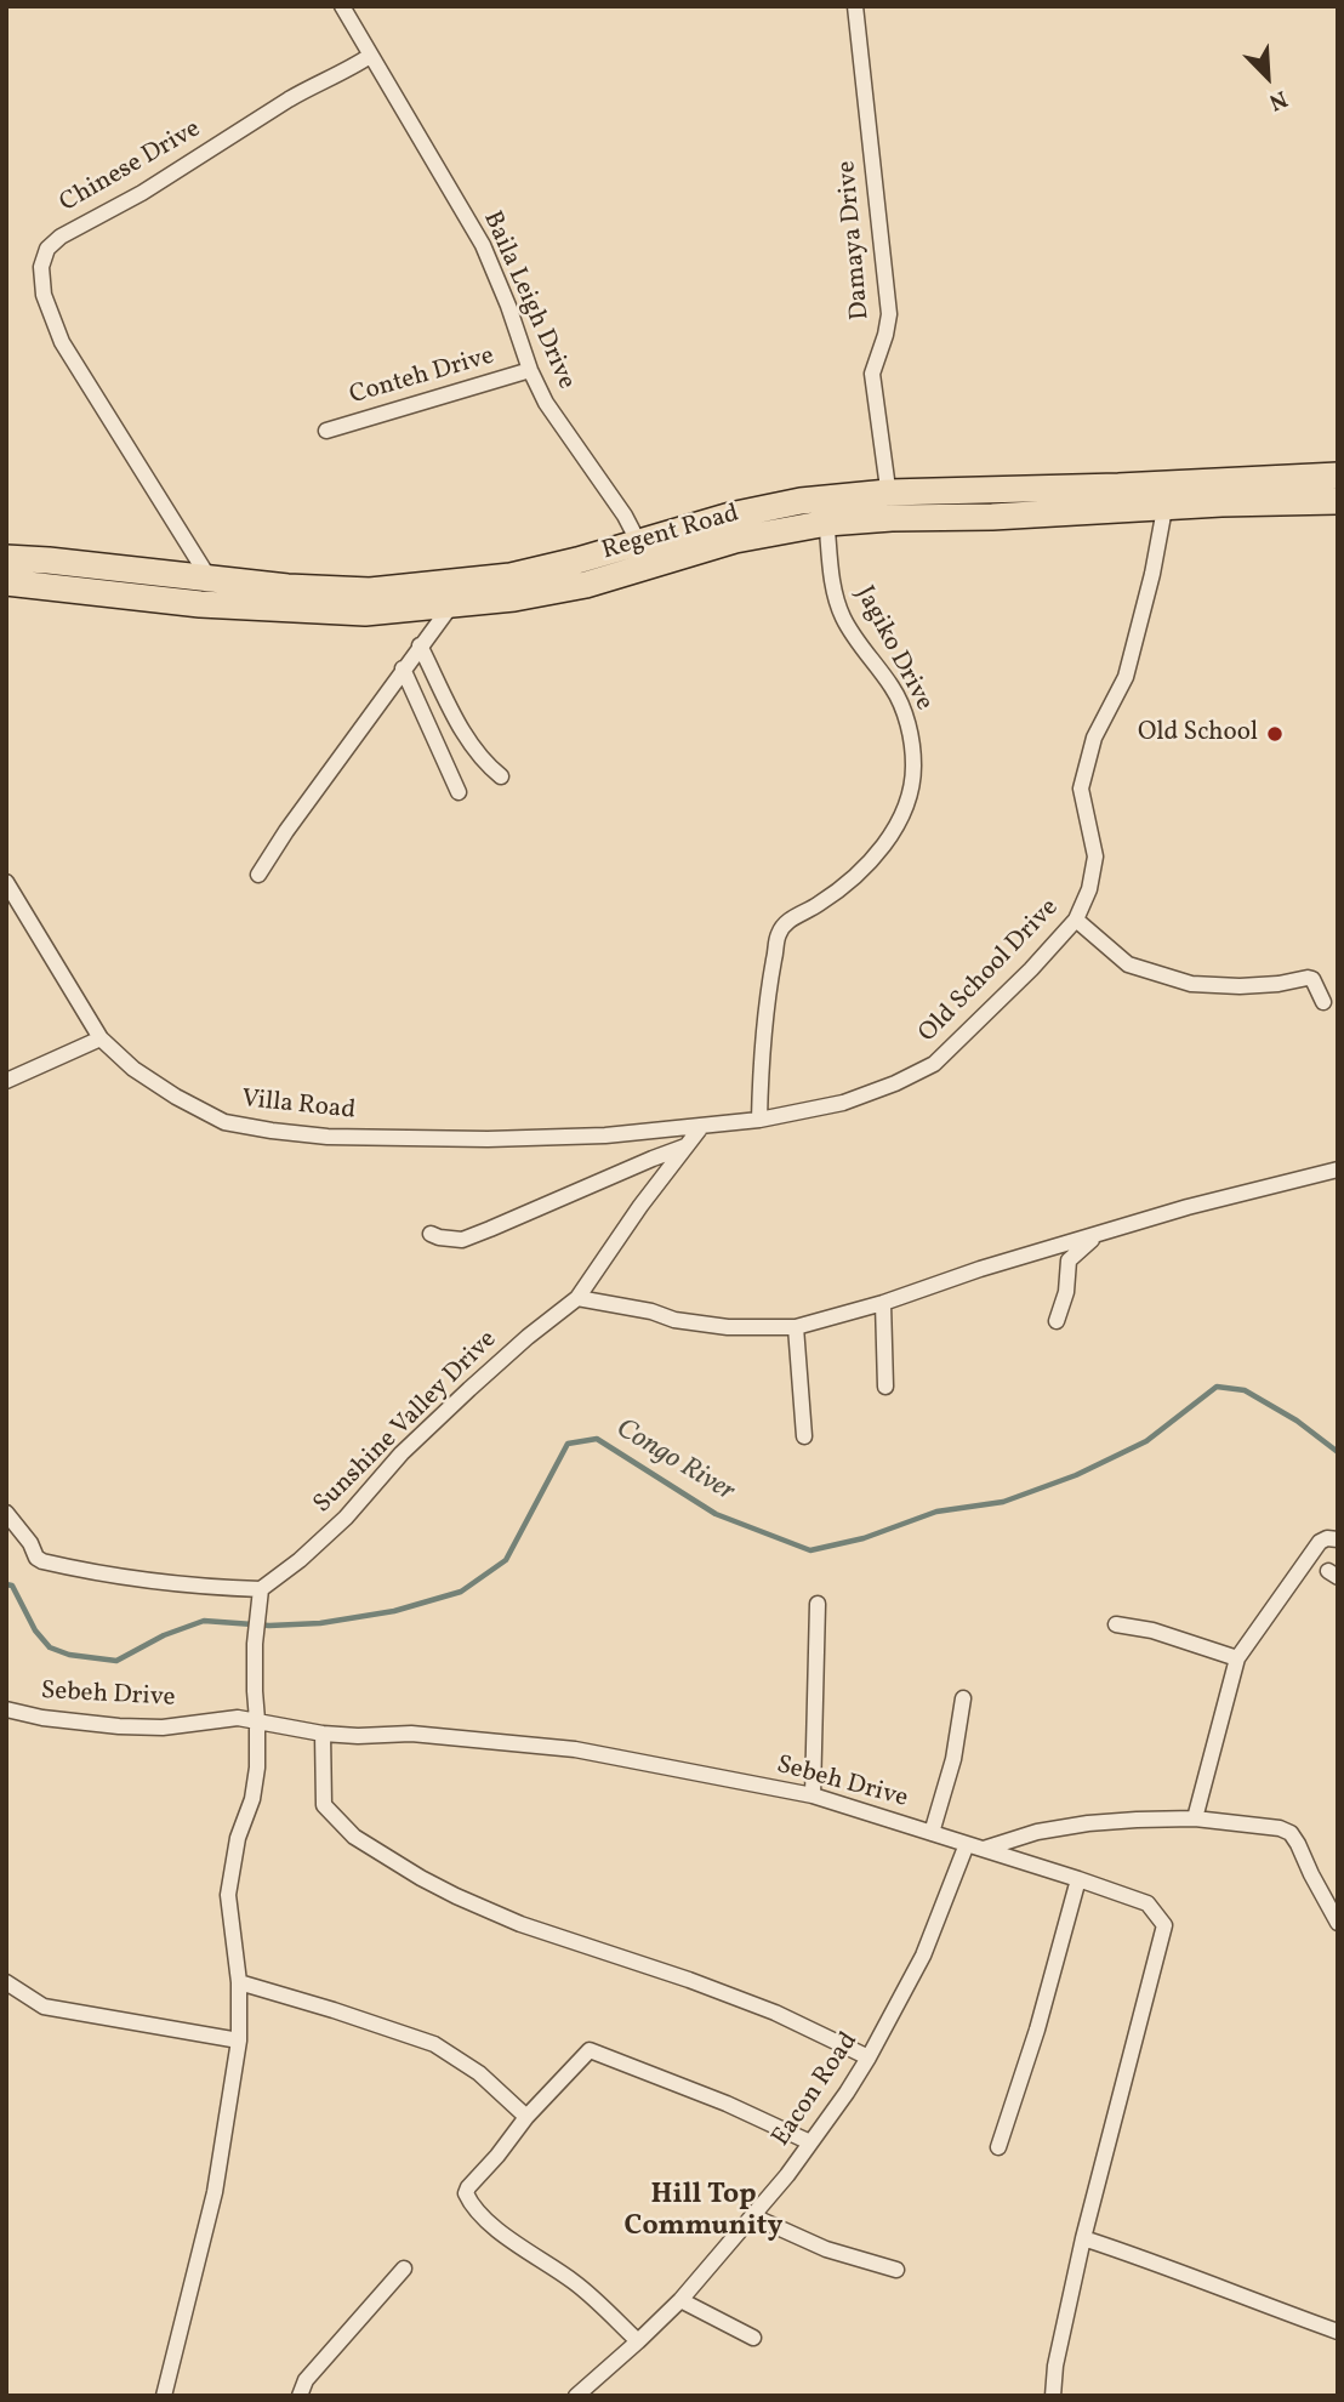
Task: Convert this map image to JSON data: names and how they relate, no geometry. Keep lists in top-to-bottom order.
{
  "streets": {
    "main road": ["Regent Road"],
    "street": [
      "Chinese Drive",
      "Damaya Drive",
      "Baila Leigh Drive",
      "Conteh Drive",
      "Jagiko Drive",
      "Old School Drive",
      "Villa Road",
      "Sunshine Valley Drive",
      "Sebeh Drive",
      "Eacon Road"
    ]
  },
  "crossings": [
    ["Chinese Drive", "Baila Leigh Drive"],
    ["Chinese Drive", "Regent Road"],
    ["Damaya Drive", "Regent Road"],
    ["Baila Leigh Drive", "Conteh Drive"],
    ["Baila Leigh Drive", "Regent Road"],
    ["Regent Road", "Jagiko Drive"],
    ["Regent Road", "Old School Drive"],
    ["Jagiko Drive", "Old School Drive"],
    ["Old School Drive", "Villa Road"],
    ["Old School Drive", "Sunshine Valley Drive"],
    ["Villa Road", "Sunshine Valley Drive"],
    ["Sebeh Drive", "Eacon Road"]
  ],
  "districts": ["Hill Top Community"],
  "water": ["Congo River"],
  "places": ["Old School"],
  "north": "bottom right"
}
